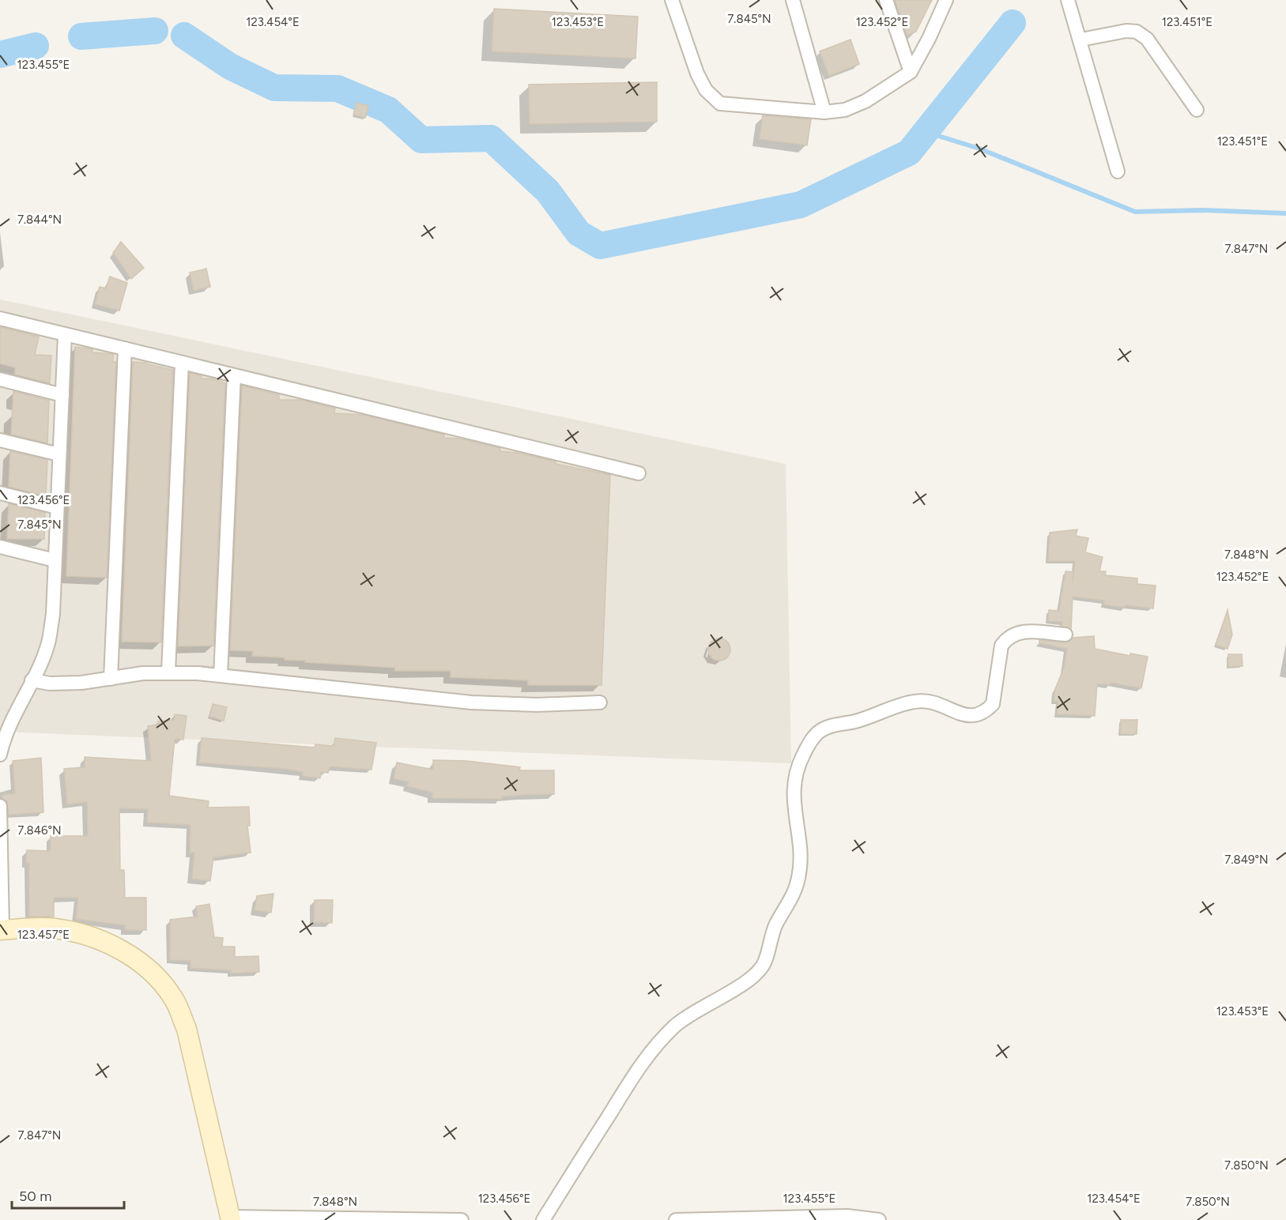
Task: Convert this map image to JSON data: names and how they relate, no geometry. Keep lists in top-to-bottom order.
{
  "scale_bar": "50 m",
  "coordinates": [
    "7.845°N",
    "123.453°E",
    "123.452°E",
    "123.451°E",
    "123.454°E",
    "123.455°E",
    "7.844°N",
    "7.847°N",
    "123.456°E",
    "7.848°N",
    "7.846°N",
    "7.849°N",
    "123.457°E",
    "7.850°N"
  ]
}
